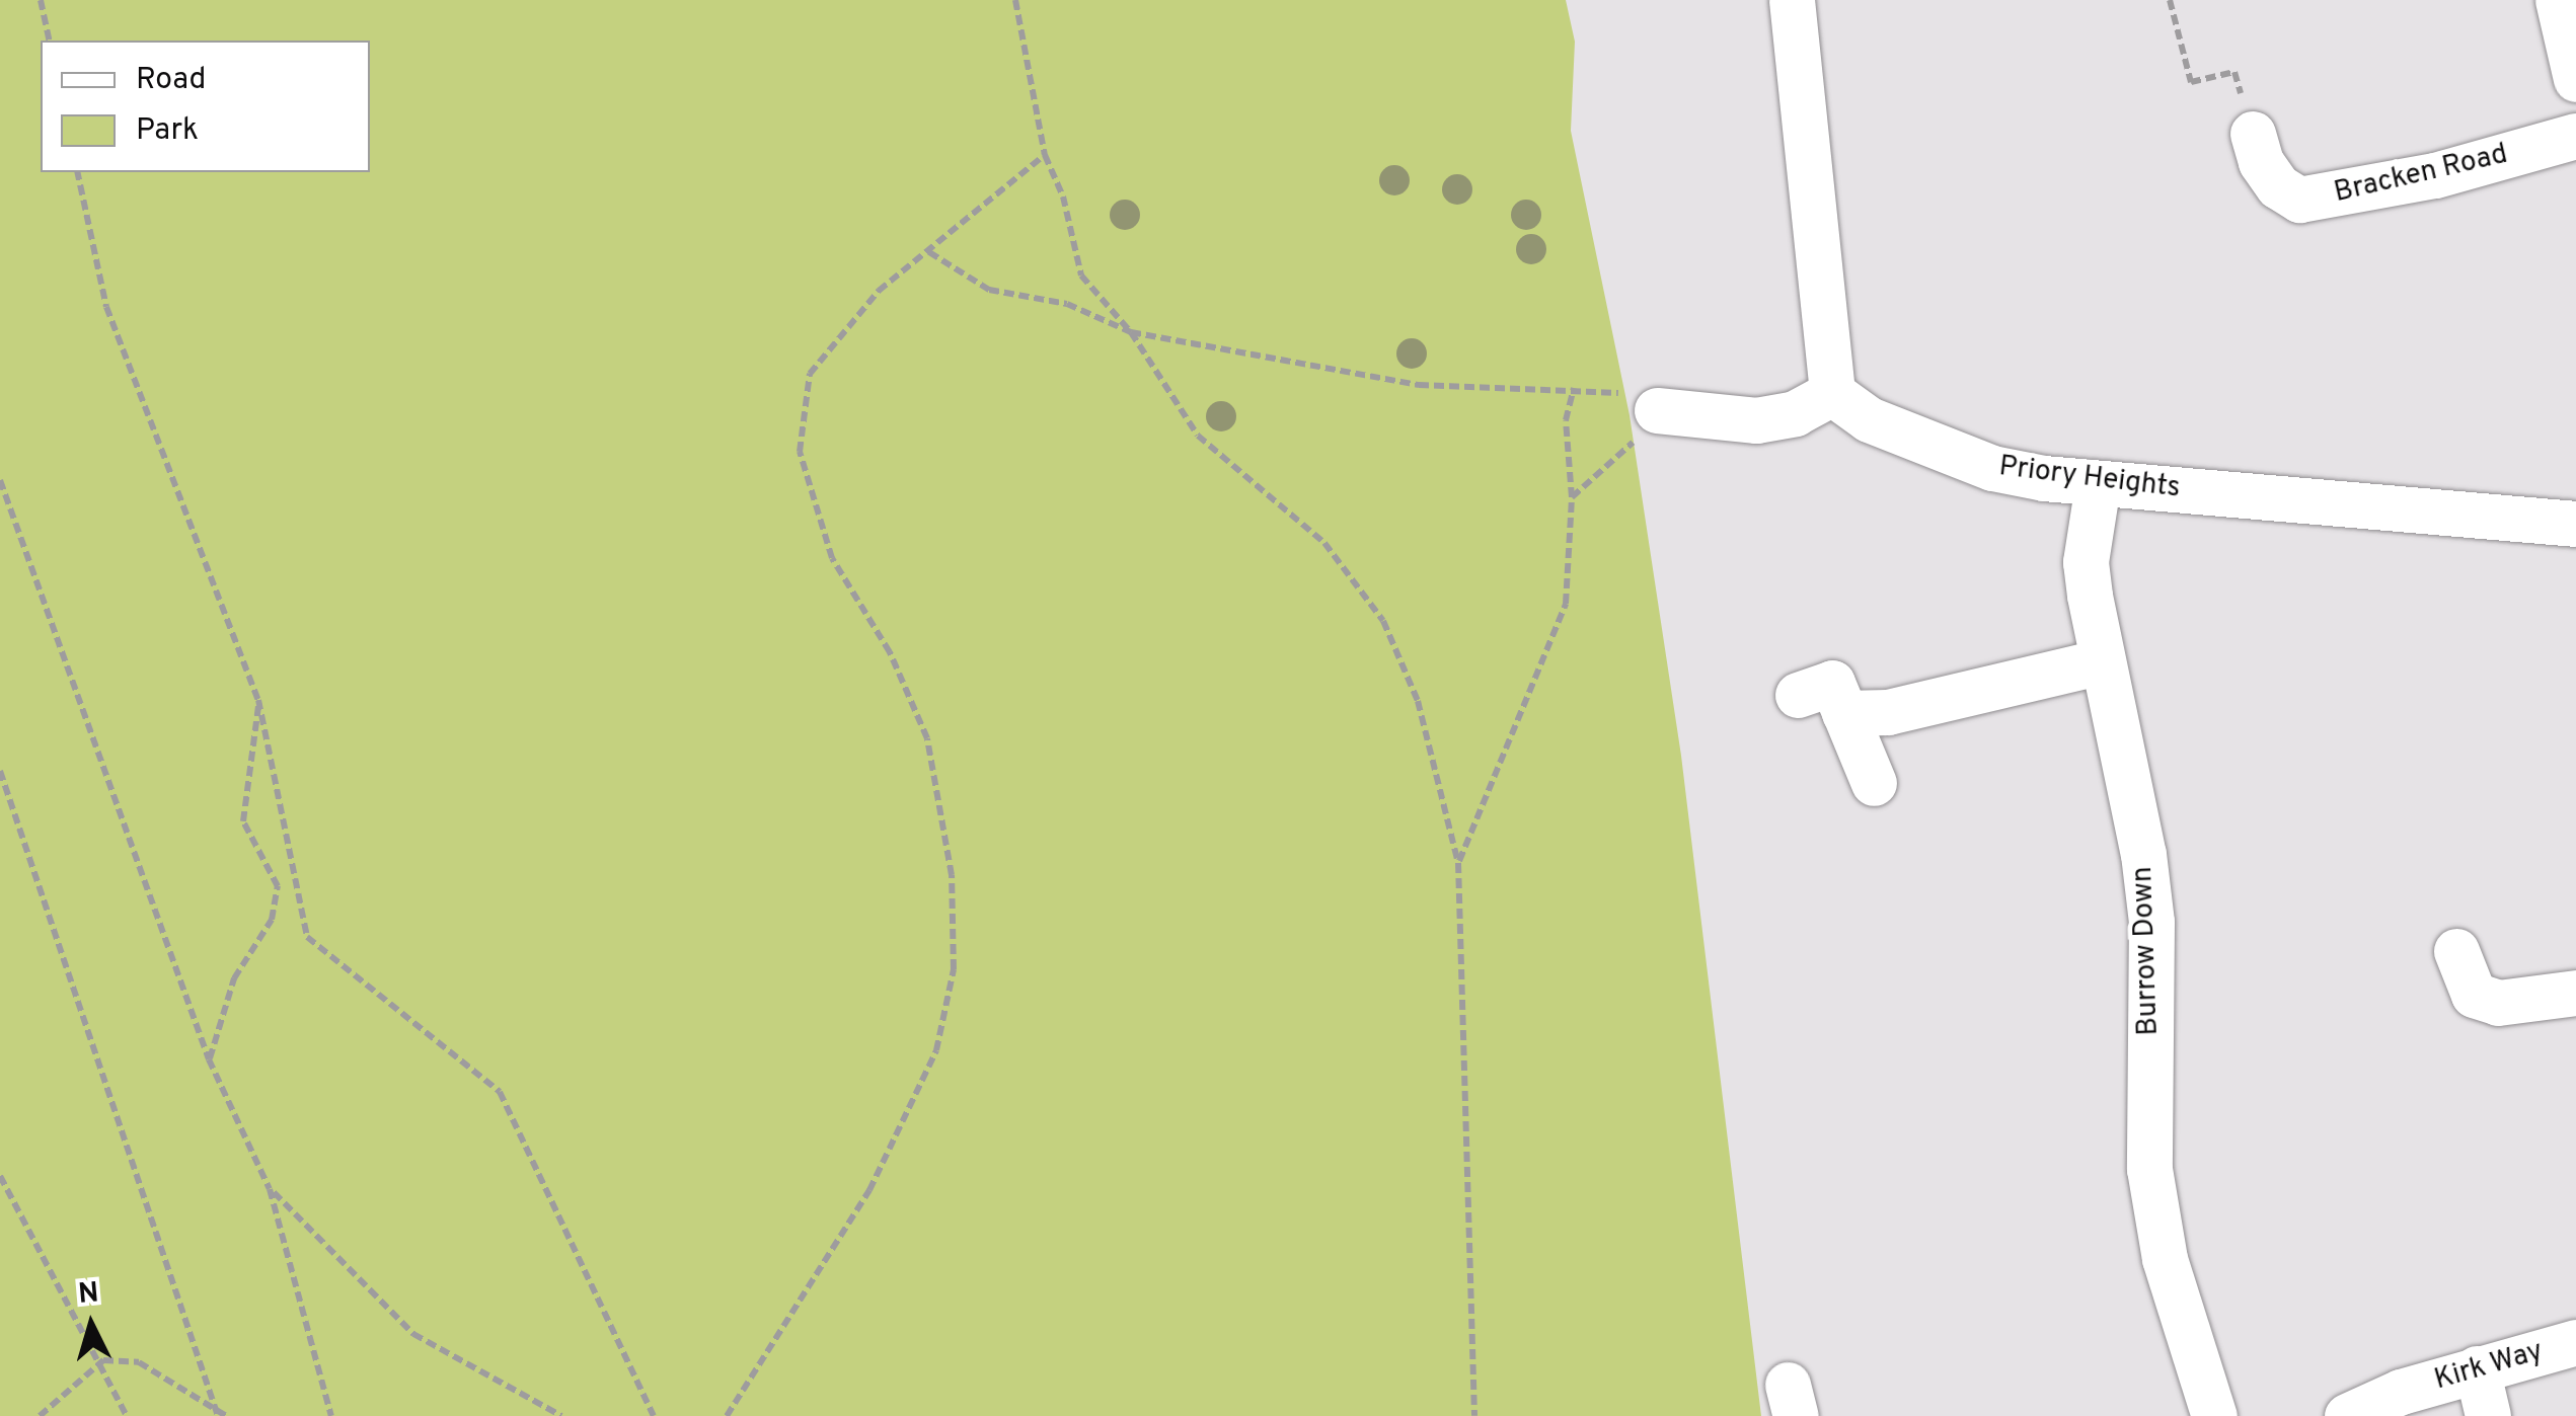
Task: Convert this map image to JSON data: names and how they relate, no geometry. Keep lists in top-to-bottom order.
{
  "streets": {
    "street": [
      "Bracken Road",
      "Priory Heights",
      "Burrow Down",
      "Kirk Way"
    ]
  },
  "crossings": [
    ["Priory Heights", "Burrow Down"]
  ],
  "legend": ["Road", "Park"],
  "north": "top"
}
